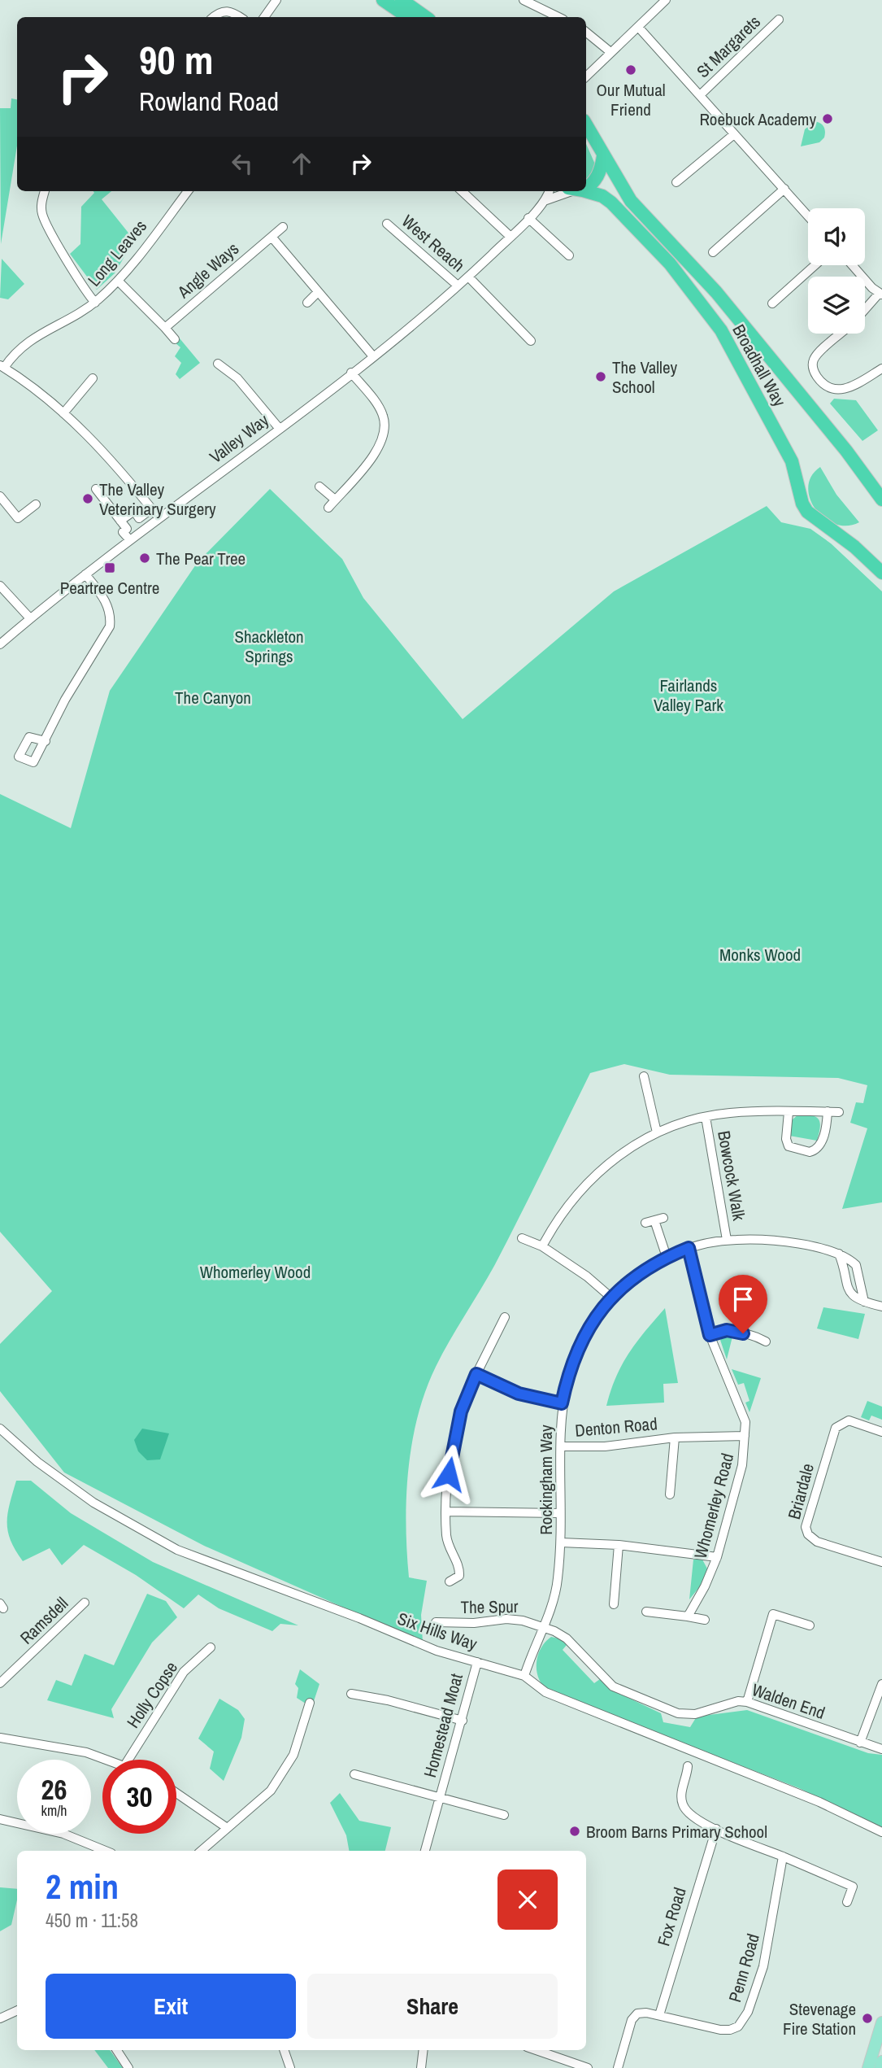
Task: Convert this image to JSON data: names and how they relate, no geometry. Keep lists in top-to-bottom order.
{
  "streets": {
    "highway": ["Broadhall Way"],
    "street": [
      "St Margarets",
      "West Reach",
      "Long Leaves",
      "Angle Ways",
      "Valley Way",
      "Bowcock Walk",
      "Denton Road",
      "Rockingham Way",
      "Briardale",
      "Whomerley Road",
      "The Spur",
      "Ramsdell",
      "Six Hills Way",
      "Holly Copse",
      "Walden End",
      "Homestead Moat",
      "Fox Road",
      "Penn Road"
    ]
  },
  "crossings": [
    ["West Reach", "Valley Way"],
    ["Bowcock Walk", "Rockingham Way"],
    ["Denton Road", "Rockingham Way"],
    ["Denton Road", "Whomerley Road"],
    ["Rockingham Way", "Whomerley Road"],
    ["Rockingham Way", "The Spur"],
    ["Rockingham Way", "Six Hills Way"],
    ["Rockingham Way", "Walden End"],
    ["The Spur", "Walden End"],
    ["Six Hills Way", "Homestead Moat"],
    ["Fox Road", "Penn Road"]
  ],
  "parks": [
    "Shackleton Springs",
    "Fairlands Valley Park",
    "The Canyon",
    "Monks Wood",
    "Whomerley Wood"
  ],
  "places": {
    "other": [
      "Our Mutual Friend",
      "Roebuck Academy",
      "The Valley School",
      "The Valley Veterinary Surgery",
      "The Pear Tree",
      "Broom Barns Primary School",
      "Stevenage Fire Station"
    ],
    "transit": ["Peartree Centre"]
  },
  "page": {
    "turn": ["90 m", "Rowland Road"],
    "speed": "26 km/h",
    "limit": "30",
    "heading": ["2 min", "450 m · 11:58"],
    "buttons": ["Exit", "Share"]
  }
}
